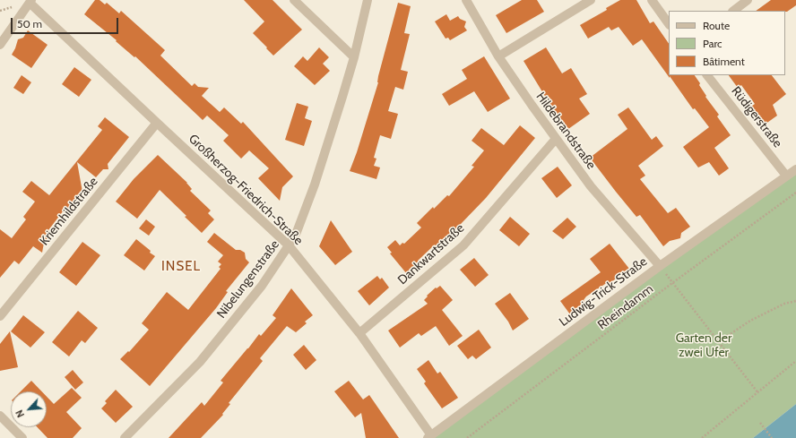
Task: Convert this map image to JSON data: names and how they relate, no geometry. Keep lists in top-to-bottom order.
{
  "streets": {
    "street": [
      "Rüdigerstraße",
      "Hildebrandstraße",
      "Großherzog-Friedrich-Straße",
      "Kriemhildstraße",
      "Dankwartstraße",
      "Nibelungenstraße",
      "Ludwig-Trick-Straße"
    ],
    "path": ["Rheindamm"]
  },
  "crossings": [
    ["Rüdigerstraße", "Ludwig-Trick-Straße"],
    ["Hildebrandstraße", "Dankwartstraße"],
    ["Hildebrandstraße", "Ludwig-Trick-Straße"],
    ["Großherzog-Friedrich-Straße", "Kriemhildstraße"],
    ["Großherzog-Friedrich-Straße", "Dankwartstraße"],
    ["Großherzog-Friedrich-Straße", "Nibelungenstraße"],
    ["Großherzog-Friedrich-Straße", "Ludwig-Trick-Straße"]
  ],
  "districts": ["INSEL"],
  "parks": ["Garten der zwei Ufer"],
  "legend": ["Route", "Parc", "Bâtiment"],
  "scale_bar": "50 m",
  "north": "bottom left"
}
